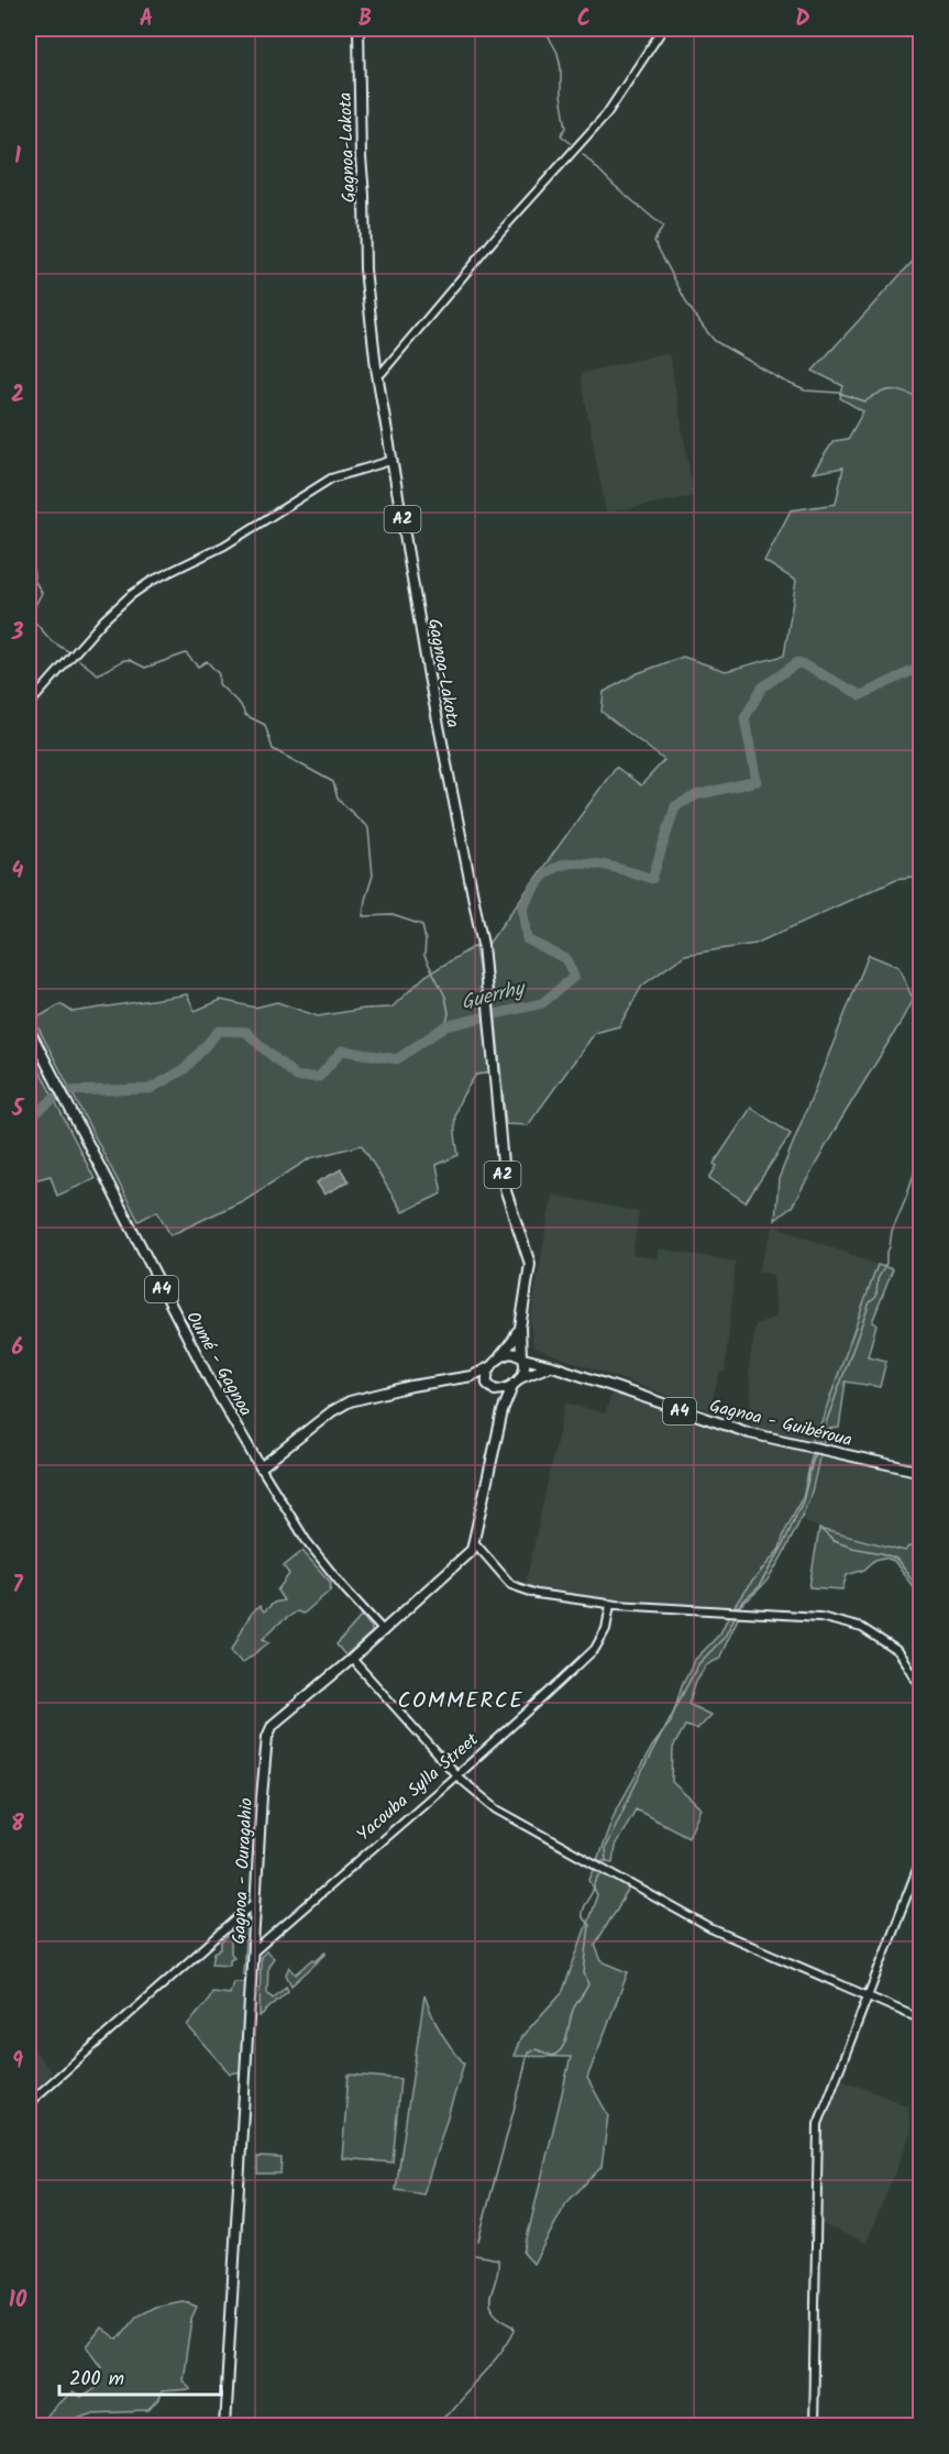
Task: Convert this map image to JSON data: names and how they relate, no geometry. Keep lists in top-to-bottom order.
{
  "streets": {
    "main road": [
      "Gagnoa-Lakota",
      "A2",
      "A4",
      "Oumé - Gagnoa",
      "Gagnoa - Guibéroua",
      "Gagnoa - Ouragahio"
    ],
    "street": ["Yacouba Sylla Street"]
  },
  "crossings": [
    ["Gagnoa-Lakota", "Gagnoa - Guibéroua"],
    ["Yacouba Sylla Street", "Gagnoa - Ouragahio"]
  ],
  "districts": ["COMMERCE"],
  "water": ["Guerrhy"],
  "scale_bar": "200 m",
  "grid": {
    "columns": [
      "A",
      "B",
      "C",
      "D"
    ],
    "rows": [
      "1",
      "2",
      "3",
      "4",
      "5",
      "6",
      "7",
      "8",
      "9",
      "10"
    ]
  }
}
